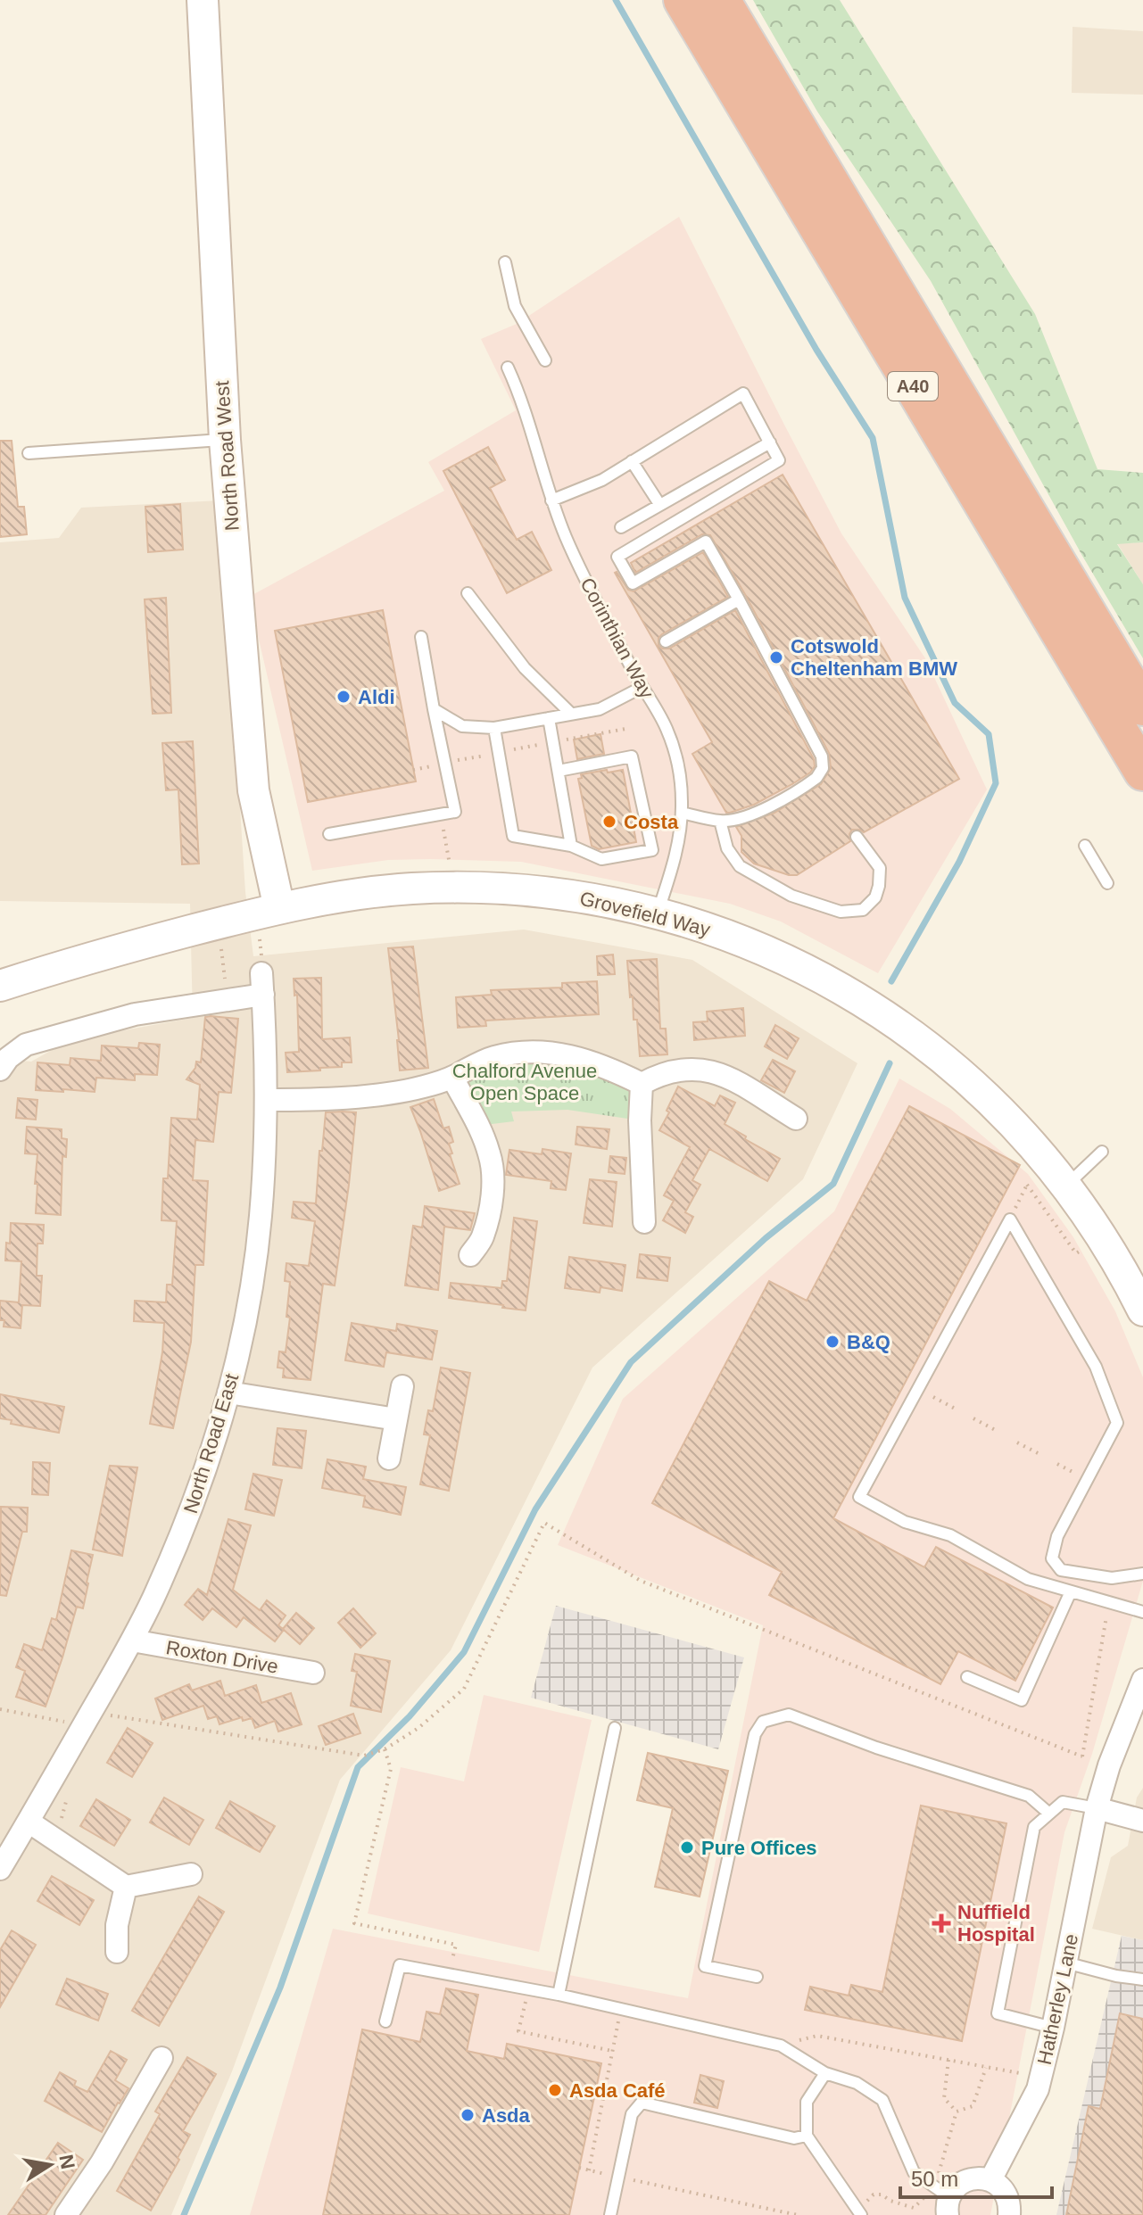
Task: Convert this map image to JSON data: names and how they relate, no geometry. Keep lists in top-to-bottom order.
{
  "streets": {
    "highway": ["A40"],
    "street": [
      "North Road West",
      "Grovefield Way",
      "North Road East",
      "Roxton Drive",
      "Hatherley Lane"
    ],
    "lane": ["Corinthian Way"]
  },
  "crossings": [
    ["North Road West", "Grovefield Way"],
    ["Corinthian Way", "Grovefield Way"],
    ["North Road East", "Roxton Drive"]
  ],
  "parks": ["Chalford Avenue Open Space"],
  "places": {
    "other": [
      "Cotswold Cheltenham BMW",
      "Aldi",
      "Costa",
      "B&Q",
      "Pure Offices",
      "Asda Café",
      "Asda"
    ],
    "health": ["Nuffield Hospital"]
  },
  "scale_bar": "50 m",
  "north": "right"
}
